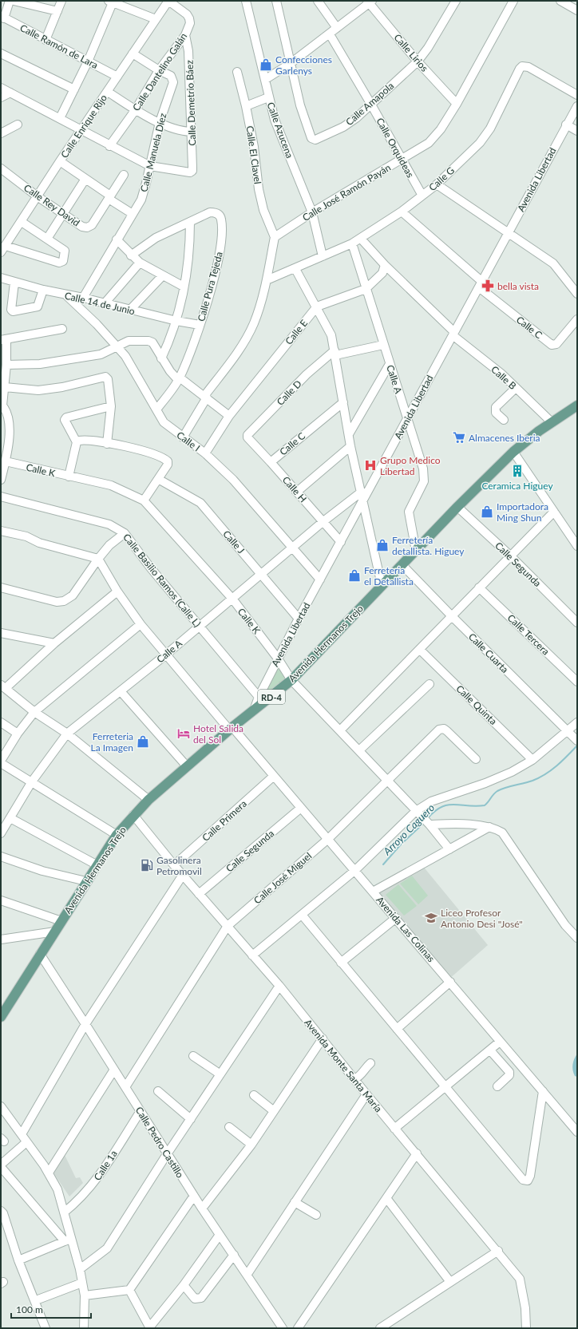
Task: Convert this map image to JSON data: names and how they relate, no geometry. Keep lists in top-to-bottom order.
{
  "streets": {
    "main road": ["Avenida Hermanos Trejo", "RD-4"],
    "street": [
      "Calle Ramón de Lara",
      "Calle Lirios",
      "Calle Dantelino Galán",
      "Calle Demetrio Báez",
      "Calle Amapola",
      "Calle Enrique Rijo",
      "Calle Azucena",
      "Calle Orquídeas",
      "Calle Manuela Díez",
      "Calle El Clavel",
      "Calle G",
      "Avenida Libertad",
      "Calle José Ramón Payán",
      "Calle Rey David",
      "Calle Pura Tejeda",
      "Calle 14 de Junio",
      "Calle C",
      "Calle E",
      "Calle B",
      "Calle A",
      "Calle D",
      "Calle I",
      "Calle K",
      "Calle H",
      "Calle J",
      "Calle Segunda",
      "Calle Basilio Ramos (Calle L)",
      "Calle Tercera",
      "Calle Cuarta",
      "Calle Quinta",
      "Calle Primera",
      "Calle José Miguel",
      "Avenida Las Colinas",
      "Avenida Monte Santa María",
      "Calle Pedro Castillo",
      "Calle 1a"
    ]
  },
  "crossings": [
    ["Calle Ramón de Lara", "Calle Enrique Rijo"],
    ["Calle Lirios", "Calle Amapola"],
    ["Calle Lirios", "Calle José Ramón Payán"],
    ["Calle Dantelino Galán", "Calle Demetrio Báez"],
    ["Calle Dantelino Galán", "Calle Enrique Rijo"],
    ["Calle Dantelino Galán", "Calle Manuela Díez"],
    ["Calle Demetrio Báez", "Calle Manuela Díez"],
    ["Calle Amapola", "Calle Orquídeas"],
    ["Calle Enrique Rijo", "Calle Manuela Díez"],
    ["Calle Enrique Rijo", "Calle Rey David"],
    ["Calle Azucena", "Calle G"],
    ["Calle Azucena", "Calle José Ramón Payán"],
    ["Calle Orquídeas", "Calle G"],
    ["Calle Orquídeas", "Calle José Ramón Payán"],
    ["Calle Manuela Díez", "Calle 14 de Junio"],
    ["Calle El Clavel", "Calle José Ramón Payán"],
    ["Calle G", "Calle C"],
    ["Calle G", "Calle A"],
    ["Avenida Libertad", "Calle C"],
    ["Avenida Libertad", "Calle B"],
    ["Avenida Libertad", "Calle A"],
    ["Avenida Libertad", "Calle I"],
    ["Avenida Libertad", "Calle K"],
    ["Avenida Libertad", "Calle H"],
    ["Avenida Libertad", "Calle J"],
    ["Avenida Libertad", "Calle Basilio Ramos (Calle L)"],
    ["Avenida Libertad", "Avenida Hermanos Trejo"],
    ["Calle Pura Tejeda", "Calle 14 de Junio"],
    ["Calle Pura Tejeda", "Calle I"],
    ["Calle 14 de Junio", "Calle I"],
    ["Calle C", "Calle H"],
    ["Calle E", "Calle I"],
    ["Calle B", "Avenida Hermanos Trejo"],
    ["Calle A", "Calle I"],
    ["Calle A", "Calle K"],
    ["Calle A", "Calle H"],
    ["Calle A", "Calle J"],
    ["Calle A", "Calle Basilio Ramos (Calle L)"],
    ["Calle A", "Avenida Hermanos Trejo"],
    ["Calle A", "Avenida Las Colinas"],
    ["Calle D", "Calle H"],
    ["Calle K", "Avenida Hermanos Trejo"],
    ["Calle K", "Calle José Miguel"],
    ["Calle Segunda", "Avenida Hermanos Trejo"],
    ["Calle Segunda", "Avenida Las Colinas"],
    ["Calle Segunda", "Avenida Monte Santa María"],
    ["Avenida Hermanos Trejo", "Calle Cuarta"],
    ["Avenida Hermanos Trejo", "Avenida Las Colinas"],
    ["Avenida Hermanos Trejo", "Avenida Monte Santa María"],
    ["Avenida Hermanos Trejo", "Calle Pedro Castillo"],
    ["Calle Primera", "Avenida Las Colinas"],
    ["Calle Primera", "Avenida Monte Santa María"],
    ["Calle José Miguel", "Avenida Las Colinas"],
    ["Calle José Miguel", "Avenida Monte Santa María"],
    ["Calle José Miguel", "Calle Pedro Castillo"],
    ["Calle Pedro Castillo", "Calle 1a"]
  ],
  "water": ["Arroyo Caguero"],
  "places": {
    "shop": [
      "Confecciones Garlenys",
      "Importadora Ming Shun",
      "Ferretería detallista. Higuey",
      "Ferreteria el Detallista",
      "Ferreteria La Imagen"
    ],
    "pharmacy": ["bella vista"],
    "supermarket": ["Almacenes Iberia"],
    "hospital": ["Grupo Medico Libertad"],
    "building": ["Ceramica Higuey"],
    "hotel": ["Hotel Salida del Sol"],
    "fuel station": ["Gasolinera Petromovil"],
    "school or university": ["Liceo Profesor Antonio Desi \"José\""]
  },
  "scale_bar": "100 m"
}
